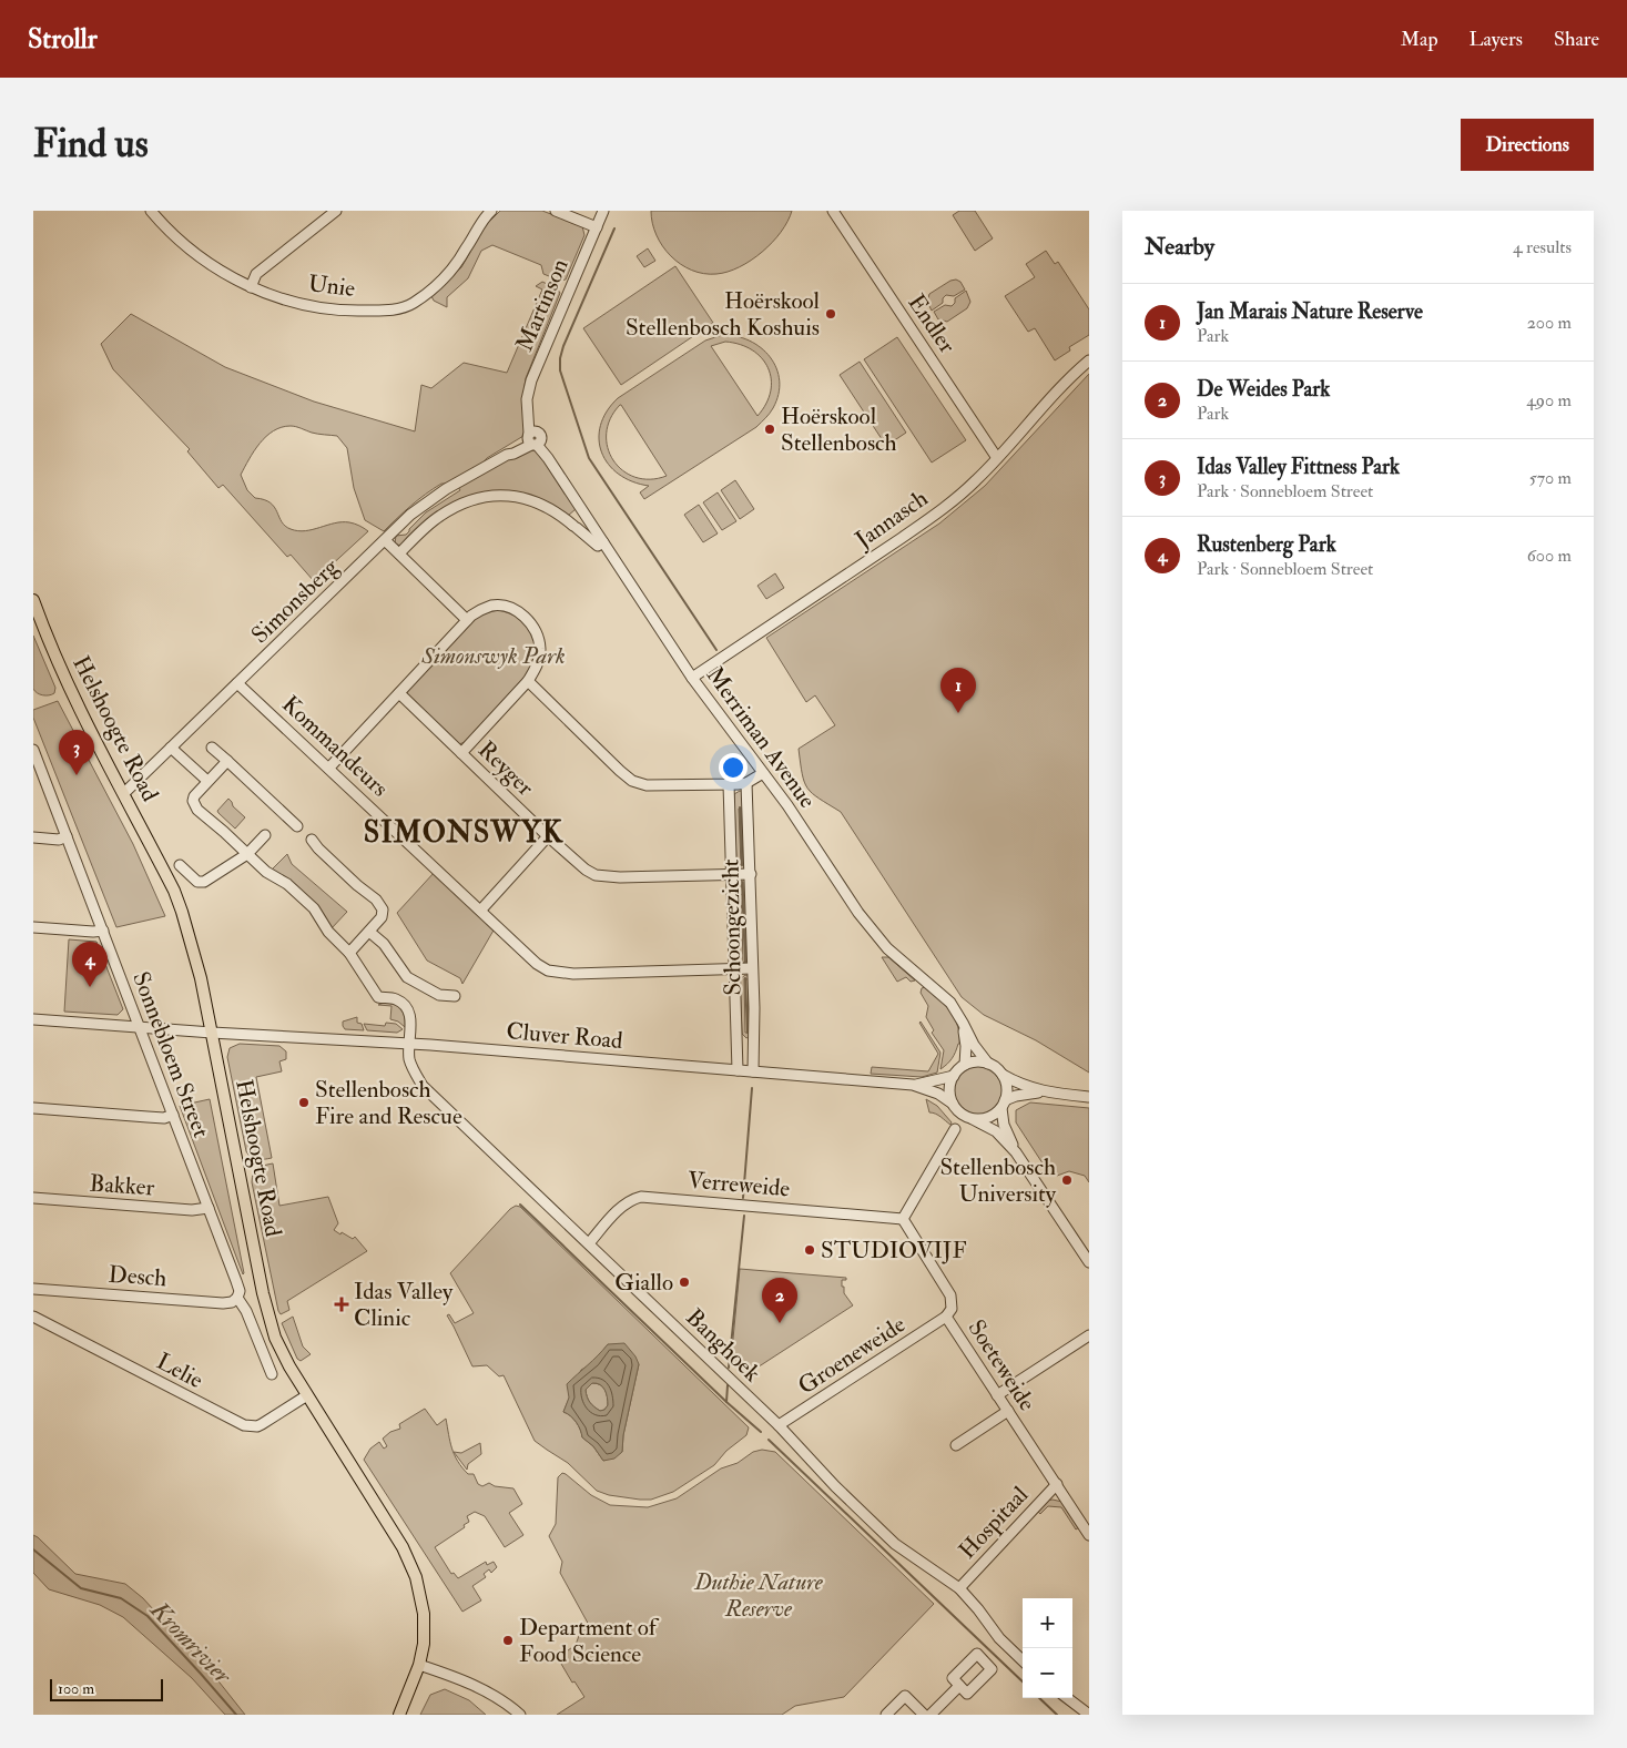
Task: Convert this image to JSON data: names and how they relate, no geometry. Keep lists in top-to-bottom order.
{
  "streets": {
    "main road": ["Helshoogte Road"],
    "street": [
      "Unie",
      "Martinson",
      "Endler",
      "Jannasch",
      "Simonsberg",
      "Merriman Avenue",
      "Kommandeurs",
      "Reyger",
      "Schoongezicht",
      "Cluver Road",
      "Sonnebloem Street",
      "Verreweide",
      "Bakker",
      "Desch",
      "Banghoek",
      "Groeneweide",
      "Soeteweide",
      "Lelie",
      "Hospitaal"
    ]
  },
  "crossings": [
    ["Martinson", "Simonsberg"],
    ["Martinson", "Merriman Avenue"],
    ["Endler", "Jannasch"],
    ["Jannasch", "Merriman Avenue"],
    ["Simonsberg", "Helshoogte Road"],
    ["Simonsberg", "Merriman Avenue"],
    ["Simonsberg", "Kommandeurs"],
    ["Helshoogte Road", "Cluver Road"],
    ["Helshoogte Road", "Lelie"],
    ["Merriman Avenue", "Cluver Road"],
    ["Kommandeurs", "Schoongezicht"],
    ["Reyger", "Schoongezicht"],
    ["Schoongezicht", "Cluver Road"],
    ["Cluver Road", "Sonnebloem Street"],
    ["Cluver Road", "Banghoek"],
    ["Sonnebloem Street", "Bakker"],
    ["Sonnebloem Street", "Desch"],
    ["Verreweide", "Banghoek"],
    ["Verreweide", "Soeteweide"],
    ["Banghoek", "Groeneweide"],
    ["Banghoek", "Hospitaal"],
    ["Groeneweide", "Soeteweide"],
    ["Soeteweide", "Hospitaal"]
  ],
  "districts": ["SIMONSWYK"],
  "water": ["Kromrivier"],
  "parks": ["Simonswyk Park", "Duthie Nature Reserve"],
  "places": {
    "other": [
      "Hoërskool Stellenbosch Koshuis",
      "Hoërskool Stellenbosch",
      "Stellenbosch Fire and Rescue",
      "Stellenbosch University",
      "STUDIOVIJF",
      "Giallo",
      "Department of Food Science"
    ],
    "health": ["Idas Valley Clinic"]
  },
  "scale_bar": "100 m",
  "page": {
    "header": "Strollr",
    "nav": ["Map", "Layers", "Share"],
    "buttons": "Directions",
    "title": "Find us",
    "heading": ["Nearby", "4 results"],
    "list": [
      {
        "mark": "1",
        "name": "Jan Marais Nature Reserve",
        "note": "Park",
        "value": "200 m"
      },
      {
        "mark": "2",
        "name": "De Weides Park",
        "note": "Park",
        "value": "490 m"
      },
      {
        "mark": "3",
        "name": "Idas Valley Fittness Park",
        "note": "Park · Sonnebloem Street",
        "value": "570 m"
      },
      {
        "mark": "4",
        "name": "Rustenberg Park",
        "note": "Park · Sonnebloem Street",
        "value": "600 m"
      }
    ],
    "pins": [
      "1",
      "3",
      "4",
      "2"
    ],
    "map_buttons": ["+", "−"],
    "scale": "100 m"
  }
}
